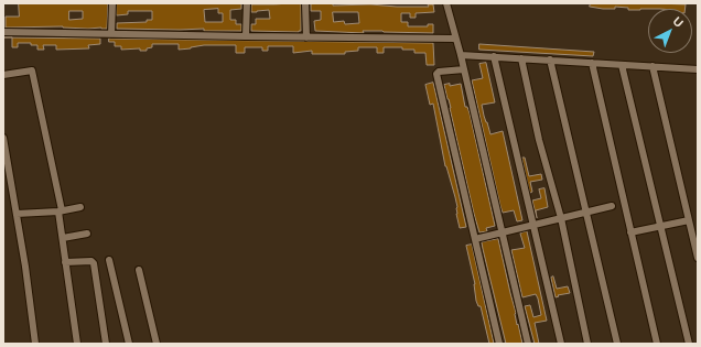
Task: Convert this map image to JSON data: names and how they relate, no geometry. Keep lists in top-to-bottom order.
{
  "north": "top right"
}
